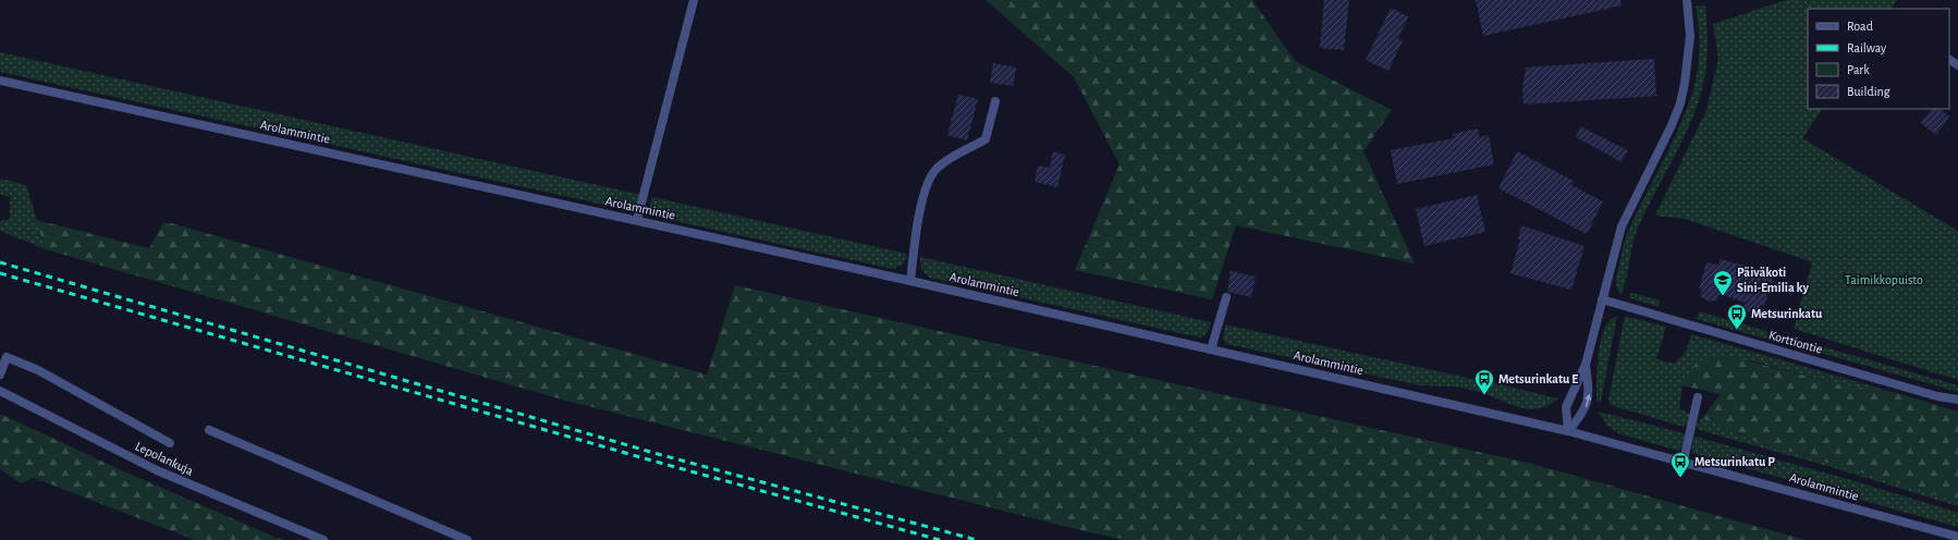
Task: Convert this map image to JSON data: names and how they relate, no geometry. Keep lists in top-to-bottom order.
{
  "streets": {
    "street": ["Arolammintie", "Korttiontie", "Lepolankuja"]
  },
  "parks": ["Taimikkopuisto"],
  "places": {
    "school or university": ["Päiväkoti Sini-Emilia ky"],
    "bus stop": ["Metsurinkatu", "Metsurinkatu E", "Metsurinkatu P"]
  },
  "legend": [
    "Road",
    "Railway",
    "Park",
    "Building"
  ]
}
